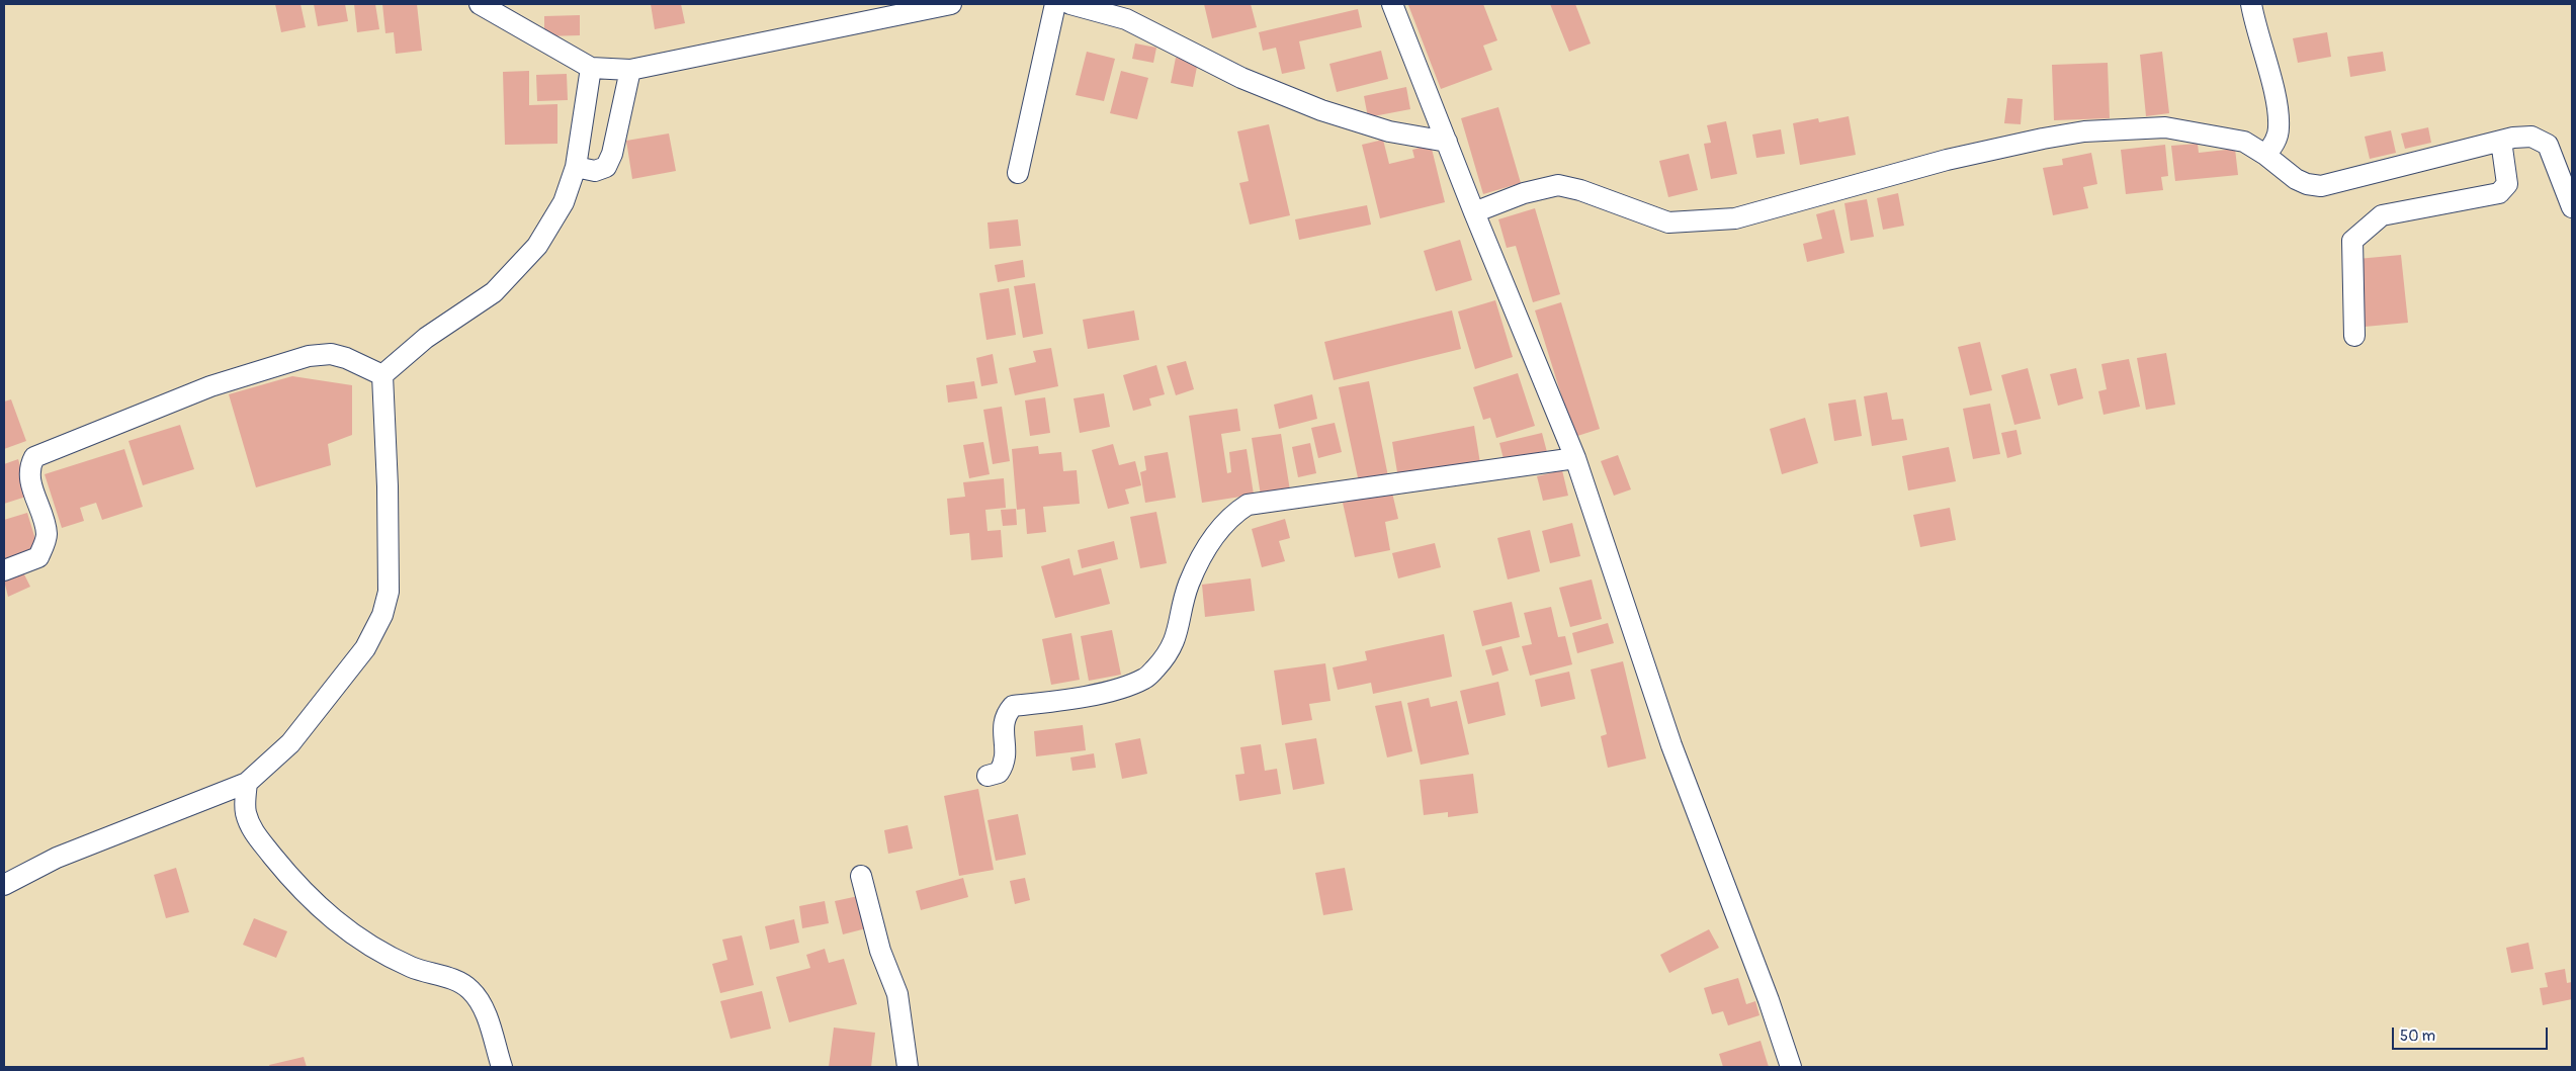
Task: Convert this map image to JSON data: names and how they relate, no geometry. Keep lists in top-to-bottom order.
{
  "scale_bar": "50 m"
}
